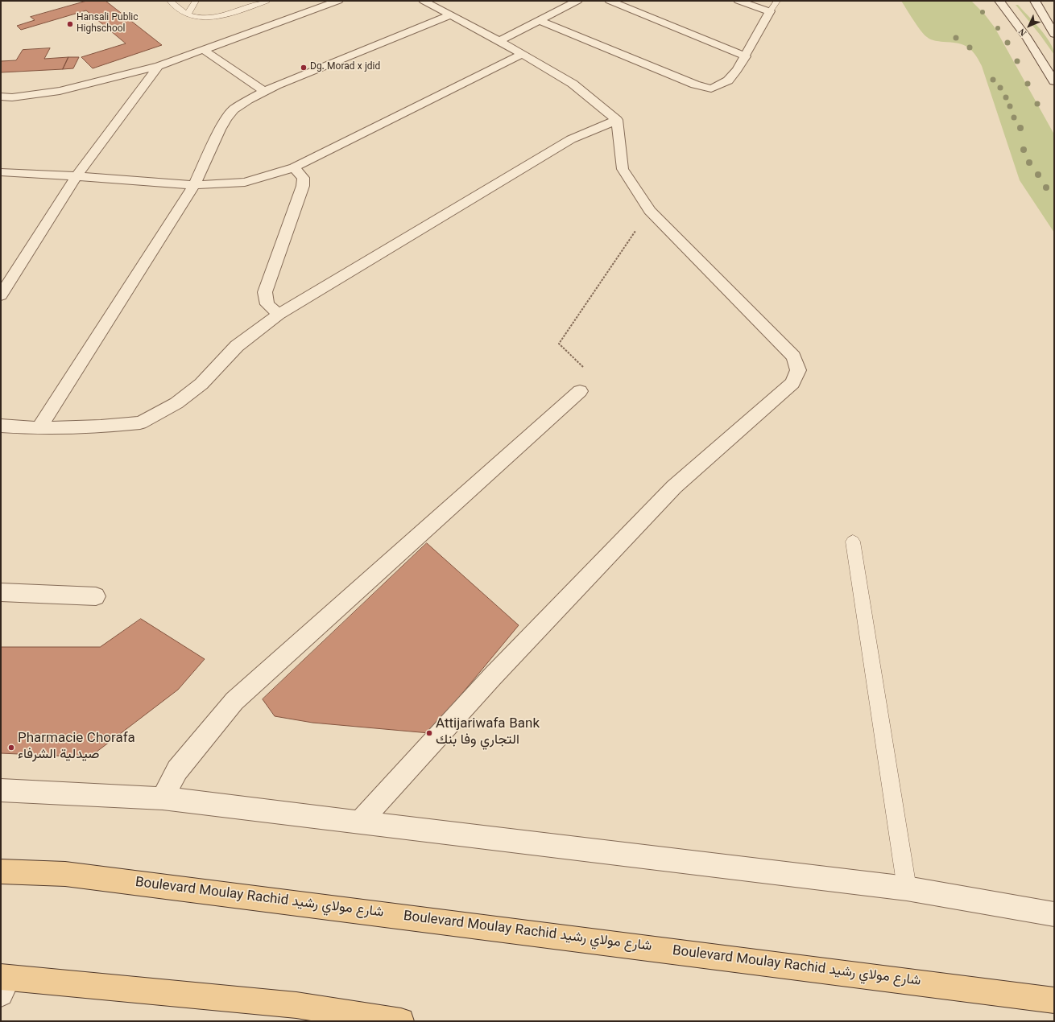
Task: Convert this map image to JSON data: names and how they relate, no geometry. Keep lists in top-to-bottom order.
{
  "streets": {
    "main road": ["Boulevard Moulay Rachid شارع مولاي رشيد"]
  },
  "places": [
    "Hansali Public Highschool",
    "Dg. Morad x jdid",
    "Attijariwafa Bank التجاري وفا بنك",
    "Pharmacie Chorafa صيدلية الشرفاء"
  ],
  "north": "bottom left"
}
